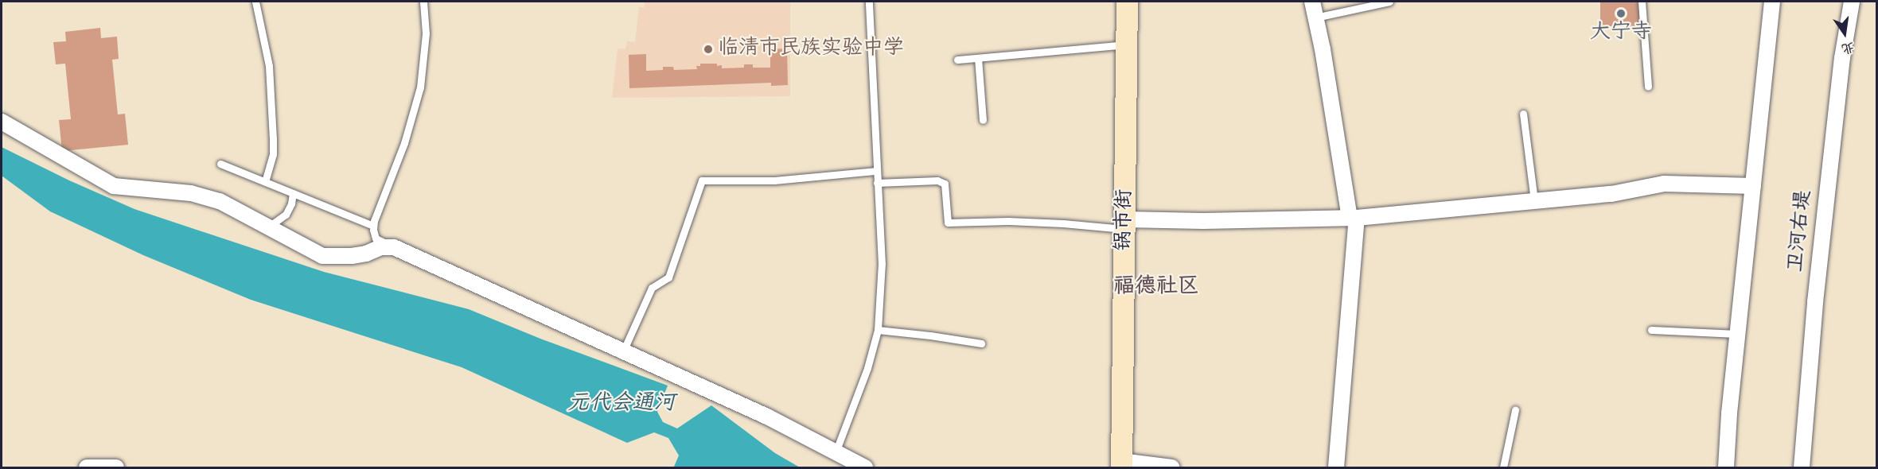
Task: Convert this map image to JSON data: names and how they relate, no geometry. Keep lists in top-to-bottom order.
{
  "streets": {
    "street": ["锅市街", "卫河右堤"]
  },
  "districts": ["福德社区"],
  "water": ["元代会通河"],
  "places": ["大宁寺", "临清市民族实验中学"],
  "north": "bottom"
}
